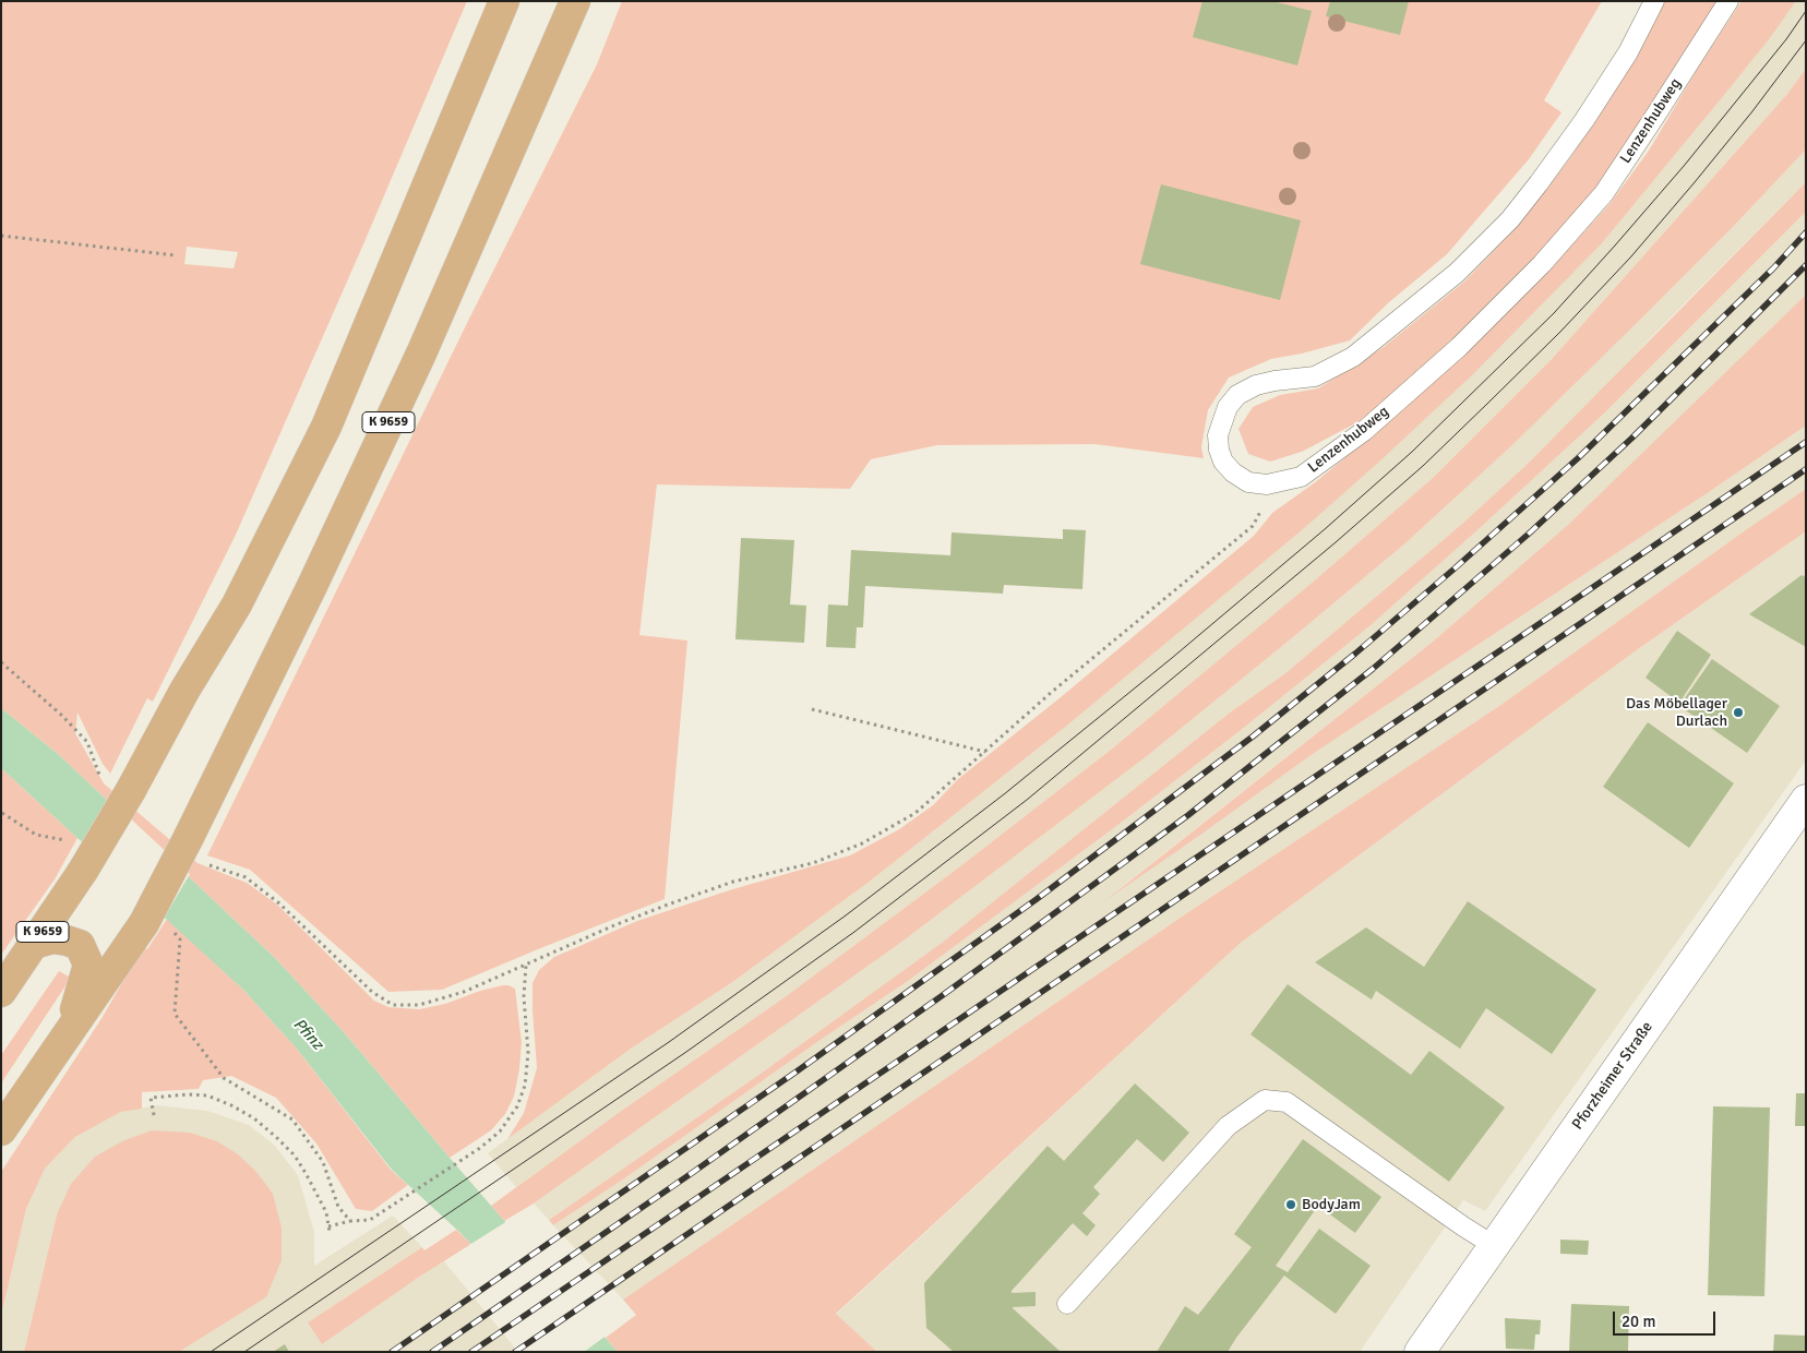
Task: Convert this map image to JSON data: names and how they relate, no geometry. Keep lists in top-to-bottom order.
{
  "streets": {
    "main road": ["K 9659"],
    "street": ["Pforzheimer Straße"],
    "lane": ["Lenzenhubweg"]
  },
  "water": ["Pfinz"],
  "places": ["Das Möbellager Durlach", "BodyJam"],
  "scale_bar": "20 m"
}
